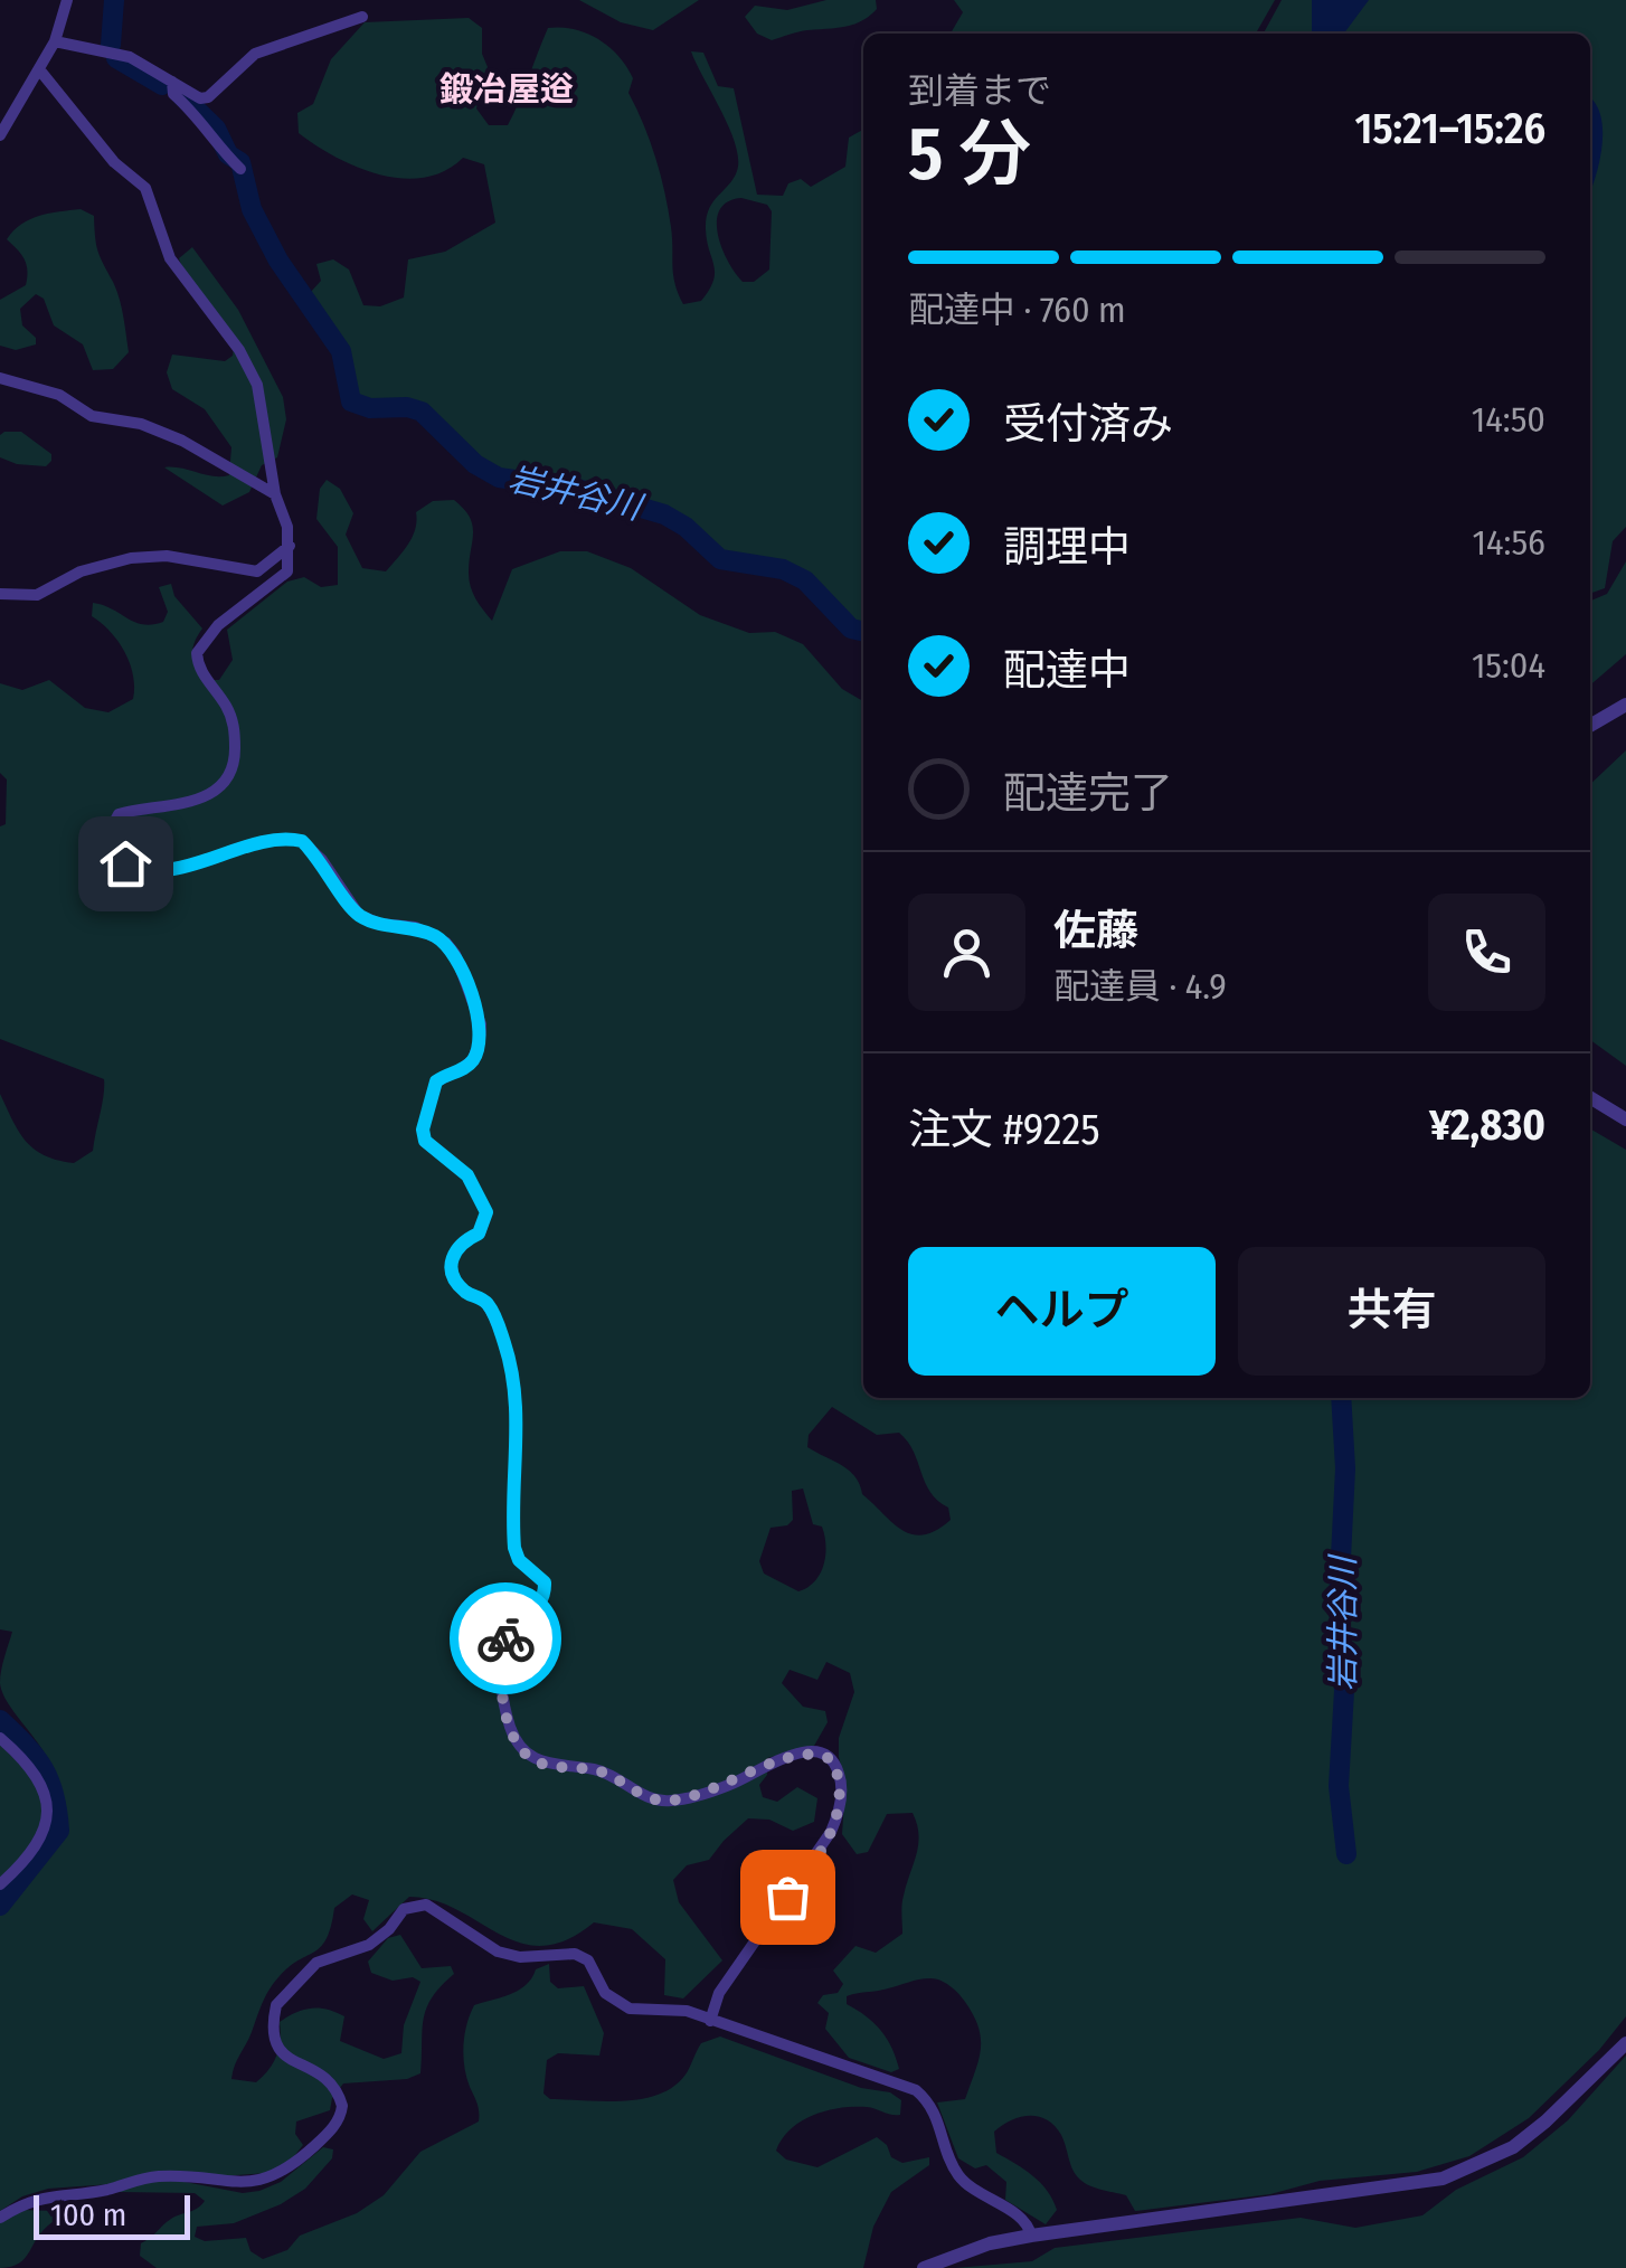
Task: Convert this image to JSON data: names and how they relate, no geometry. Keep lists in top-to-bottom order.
{
  "districts": ["鍛冶屋逧"],
  "water": ["岩井谷川"],
  "scale_bar": "100 m",
  "page": {
    "heading": ["5 分", "到着まで", "15:21–15:26"],
    "panel": [
      "佐藤",
      "配達員 · 4.9",
      "注文 #9225",
      "¥2,830"
    ],
    "bar": "配達中 · 760 m",
    "list": [
      ["受付済み", "14:50"],
      ["調理中", "14:56"],
      ["配達中", "15:04"],
      "配達完了"
    ],
    "buttons": ["ヘルプ", "共有"],
    "scale": "100 m"
  }
}
